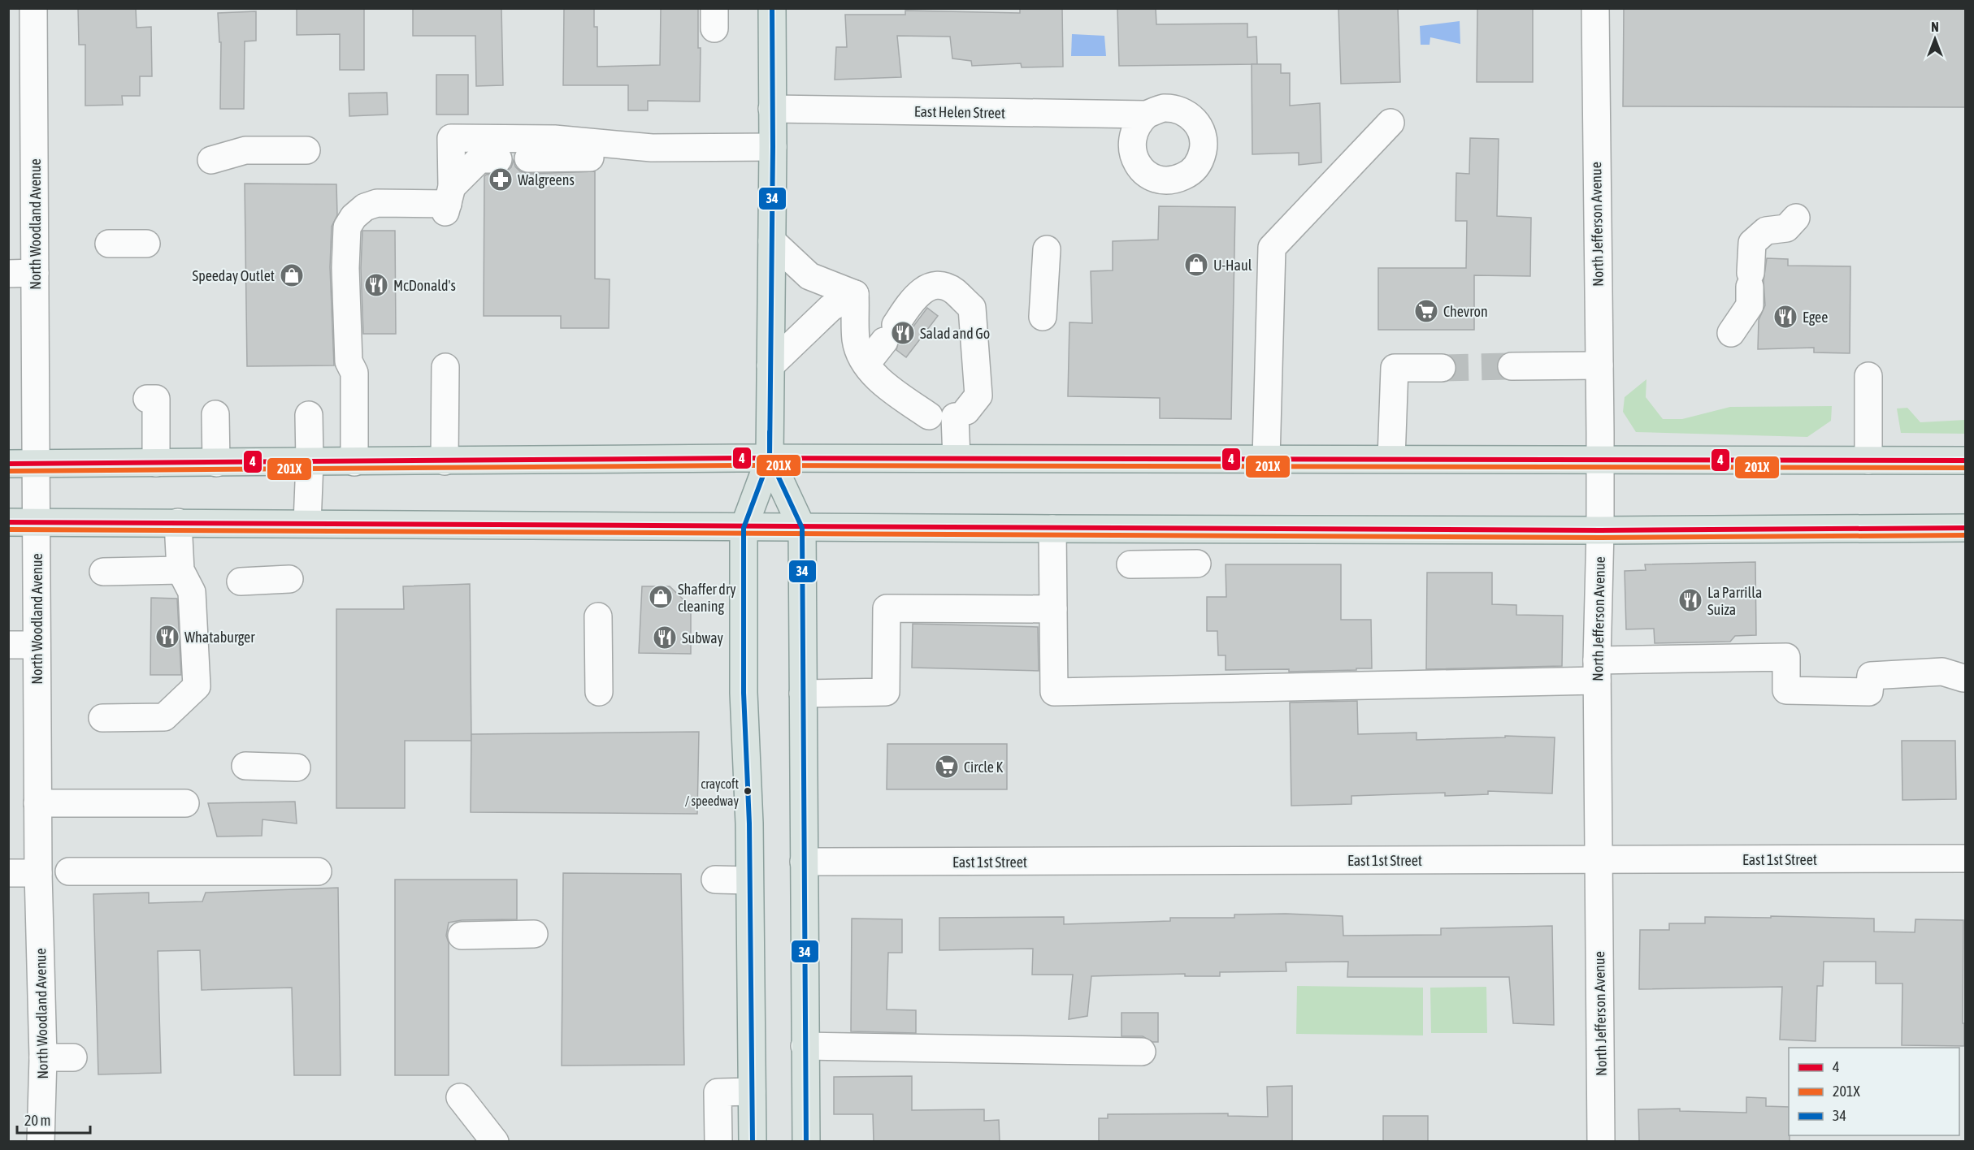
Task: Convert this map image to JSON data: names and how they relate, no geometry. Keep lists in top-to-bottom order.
{
  "streets": {
    "street": [
      "East Helen Street",
      "North Woodland Avenue",
      "North Jefferson Avenue",
      "East 1st Street"
    ]
  },
  "crossings": [
    ["North Jefferson Avenue", "East 1st Street"]
  ],
  "places": {
    "pharmacy": ["Walgreens"],
    "shop": ["U-Haul", "Speeday Outlet", "Shaffer dry cleaning"],
    "restaurant": [
      "McDonald's",
      "Egee",
      "Salad and Go",
      "La Parrilla Suiza",
      "Whataburger",
      "Subway"
    ],
    "supermarket": ["Chevron", "Circle K"],
    "other": ["craycoft / speedway"]
  },
  "lines": ["transit line 34", "transit line 4", "transit line 201X"],
  "legend": ["4", "201X", "34"],
  "scale_bar": "20 m",
  "north": "top"
}
